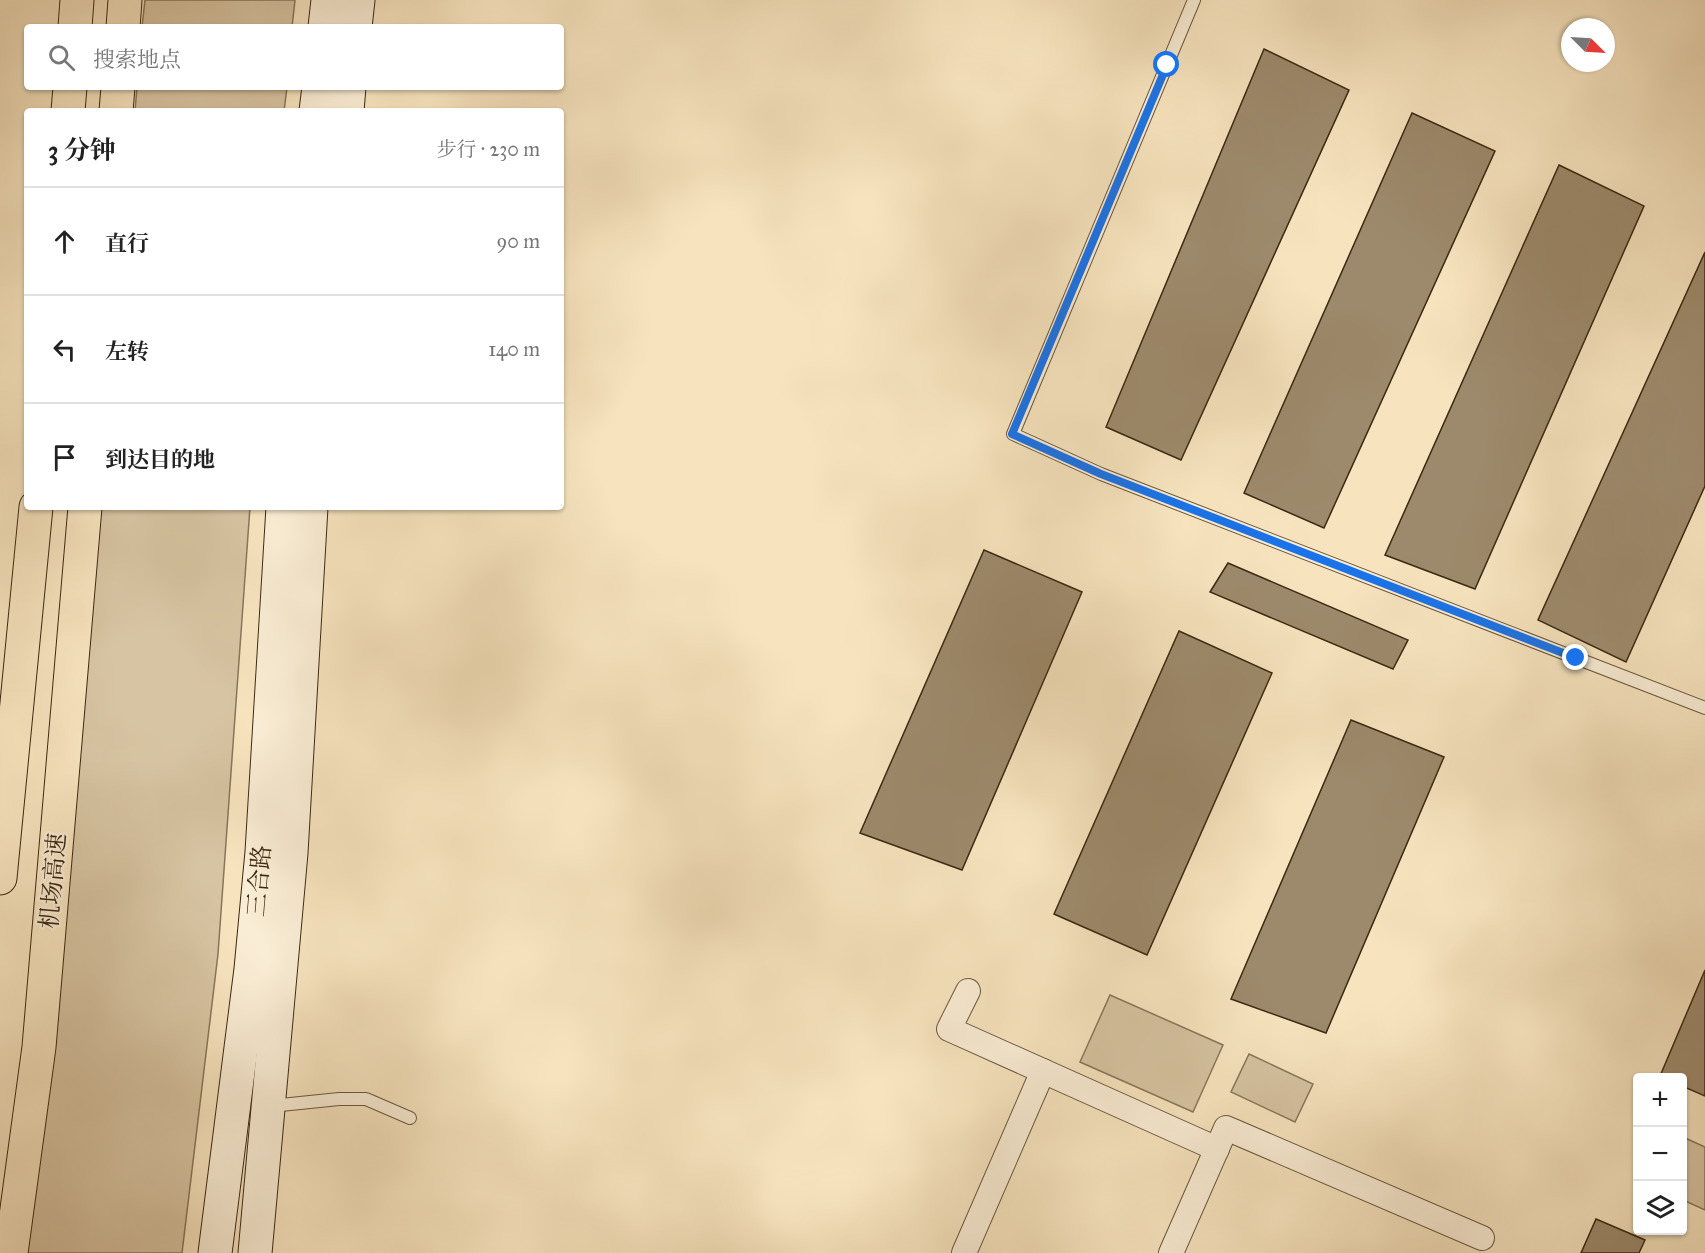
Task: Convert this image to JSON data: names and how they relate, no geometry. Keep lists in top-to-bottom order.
{
  "streets": {
    "highway": ["机场高速"],
    "main road": ["三合路"]
  },
  "north": "bottom right",
  "page": {
    "search": "搜索地点",
    "heading": ["3 分钟", "步行 · 230 m"],
    "list": [
      ["直行", "90 m"],
      ["左转", "140 m"],
      "到达目的地"
    ],
    "map_buttons": ["+", "−"]
  }
}
